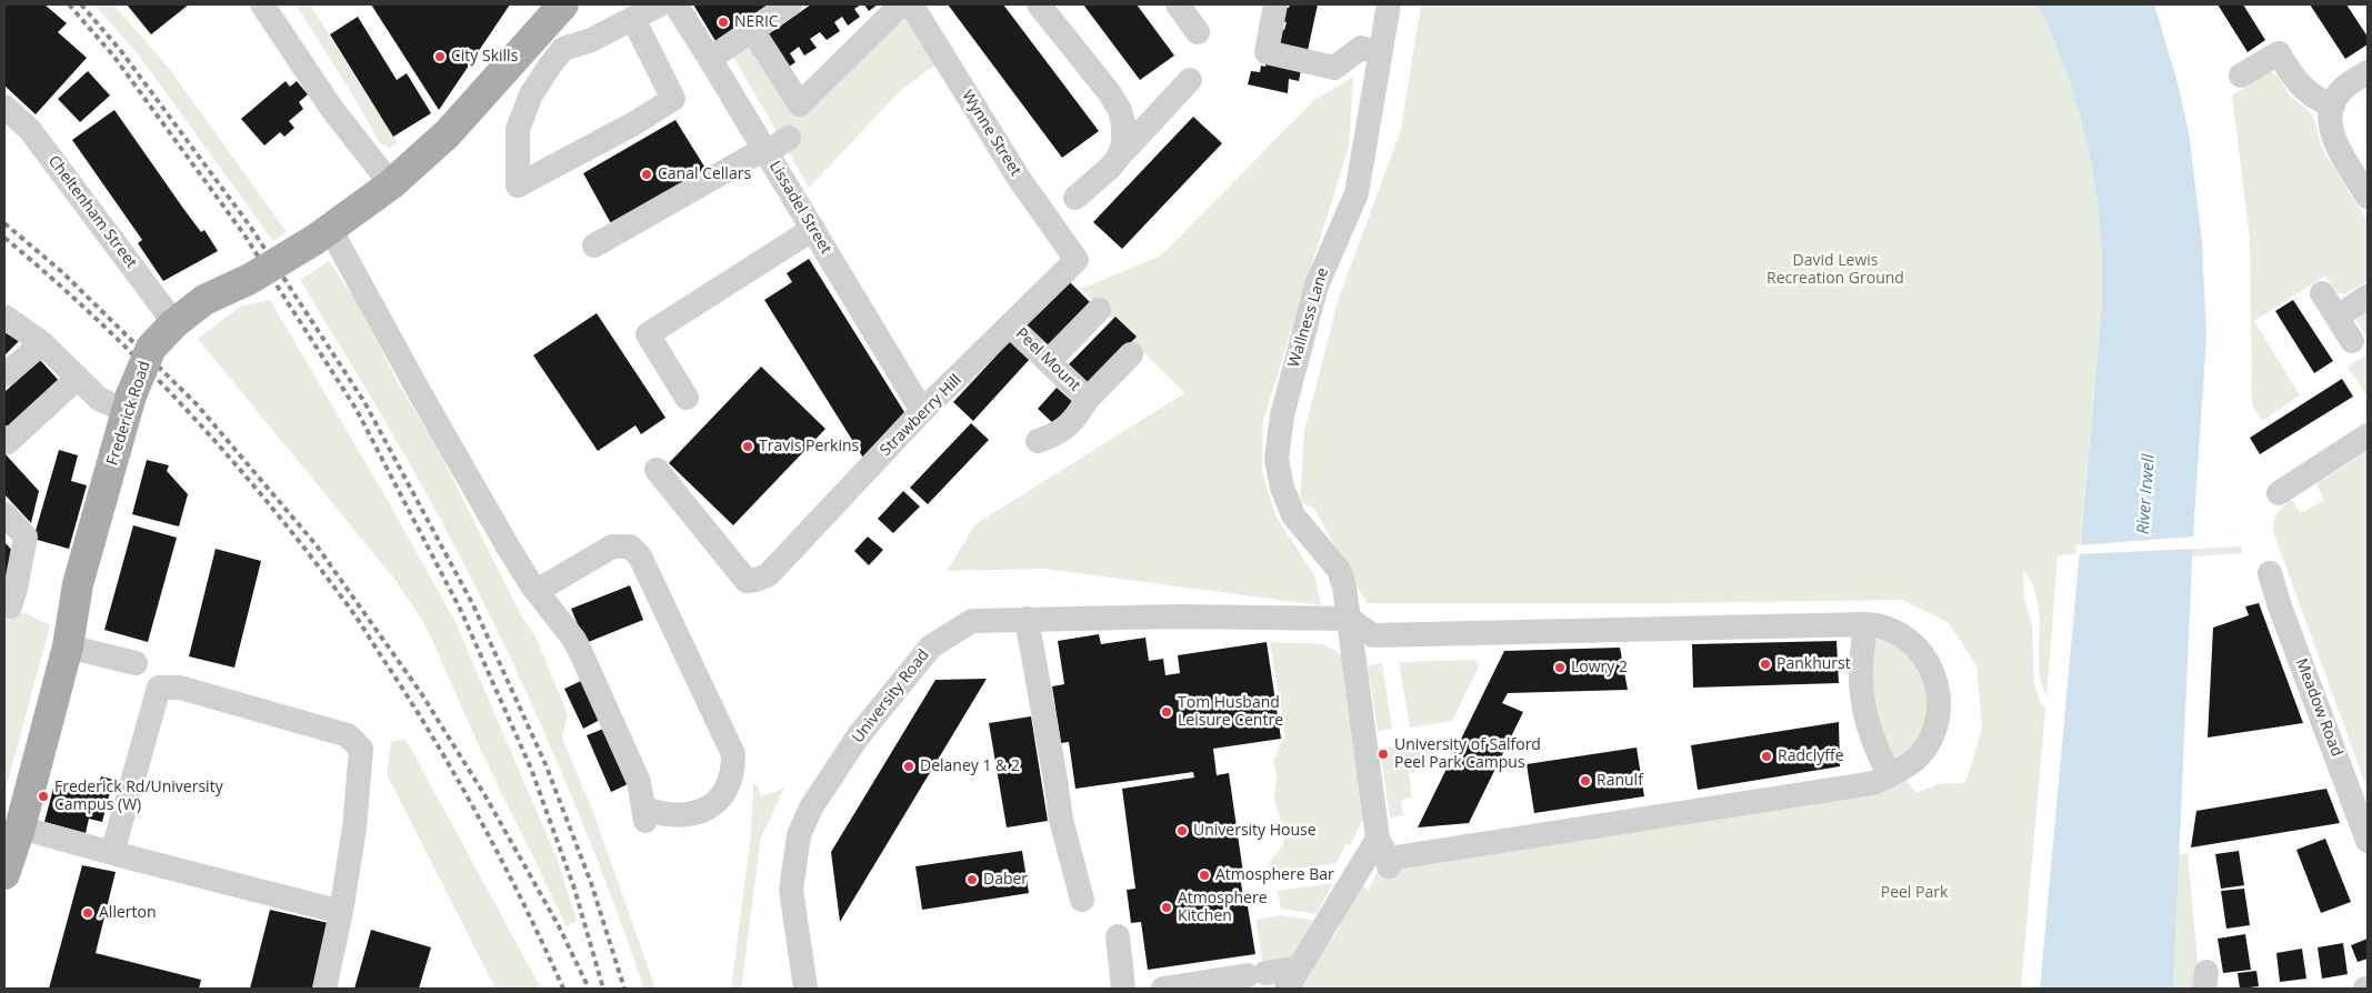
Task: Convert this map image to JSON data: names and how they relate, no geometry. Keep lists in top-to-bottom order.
{
  "streets": {
    "main road": ["Frederick Road"],
    "street": [
      "Wynne Street",
      "Lissadel Street",
      "Cheltenham Street",
      "Wallness Lane",
      "Peel Mount",
      "Strawberry Hill",
      "University Road",
      "Meadow Road"
    ]
  },
  "crossings": [
    ["Wynne Street", "Strawberry Hill"],
    ["Lissadel Street", "Strawberry Hill"],
    ["Cheltenham Street", "Frederick Road"],
    ["Wallness Lane", "University Road"],
    ["Peel Mount", "Strawberry Hill"]
  ],
  "water": ["River Irwell"],
  "parks": ["David Lewis Recreation Ground", "Peel Park"],
  "places": [
    "NERIC",
    "City Skills",
    "Canal Cellars",
    "Travis Perkins",
    "Pankhurst",
    "Lowry 2",
    "Tom Husband Leisure Centre",
    "University of Salford Peel Park Campus",
    "Radclyffe",
    "Delaney 1 & 2",
    "Ranulf",
    "Frederick Rd/University Campus (W)",
    "University House",
    "Atmosphere Bar",
    "Daber",
    "Atmosphere Kitchen",
    "Allerton"
  ]
}
